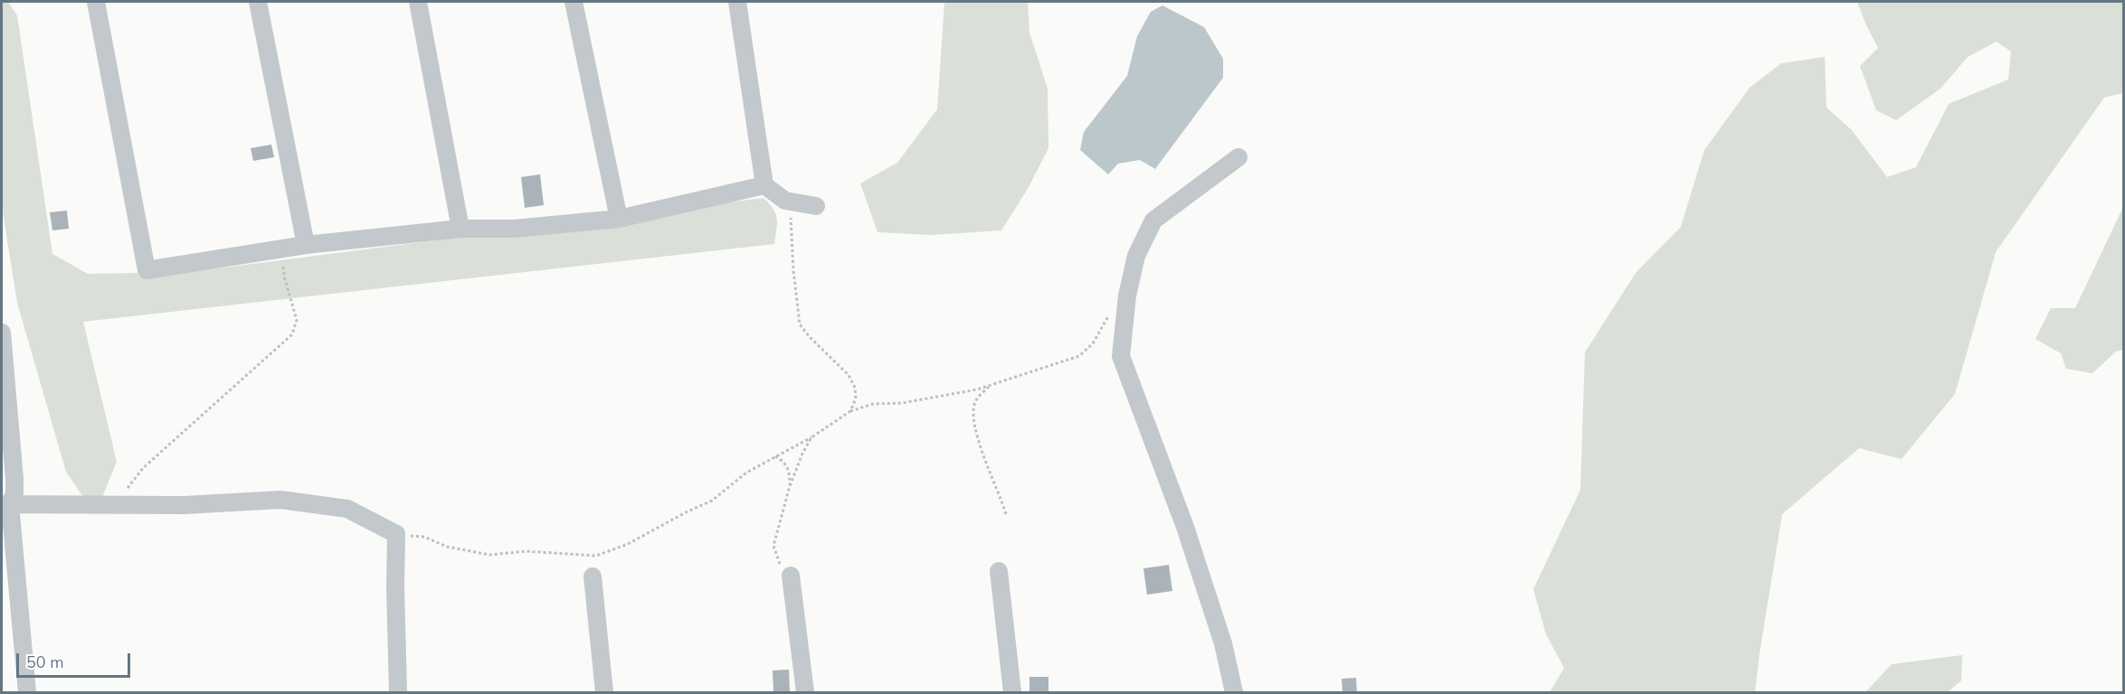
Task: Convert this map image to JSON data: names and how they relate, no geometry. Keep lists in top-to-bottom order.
{
  "scale_bar": "50 m"
}
